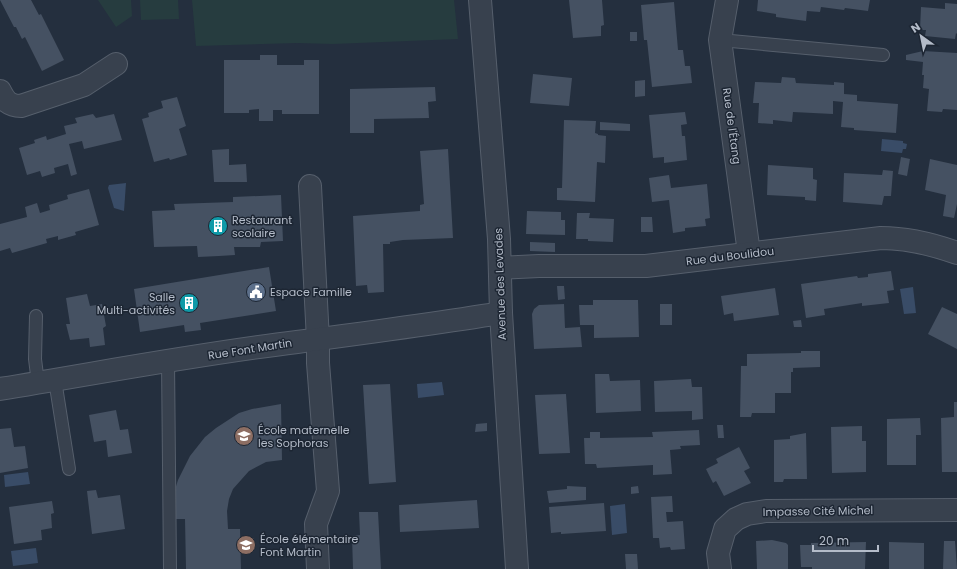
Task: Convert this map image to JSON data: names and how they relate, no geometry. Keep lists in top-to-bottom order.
{
  "streets": {
    "street": [
      "Rue de l'Étang",
      "Rue du Boulidou",
      "Avenue des Levades",
      "Rue Font Martin",
      "Impasse Cité Michel"
    ]
  },
  "crossings": [
    ["Rue de l'Étang", "Rue du Boulidou"],
    ["Rue du Boulidou", "Avenue des Levades"],
    ["Avenue des Levades", "Rue Font Martin"]
  ],
  "places": {
    "building": ["Restaurant scolaire", "Salle Multi-activités"],
    "public building": ["Espace Famille"],
    "school or university": ["École maternelle les Sophoras", "École élémentaire Font Martin"]
  },
  "scale_bar": "20 m",
  "north": "top left"
}
